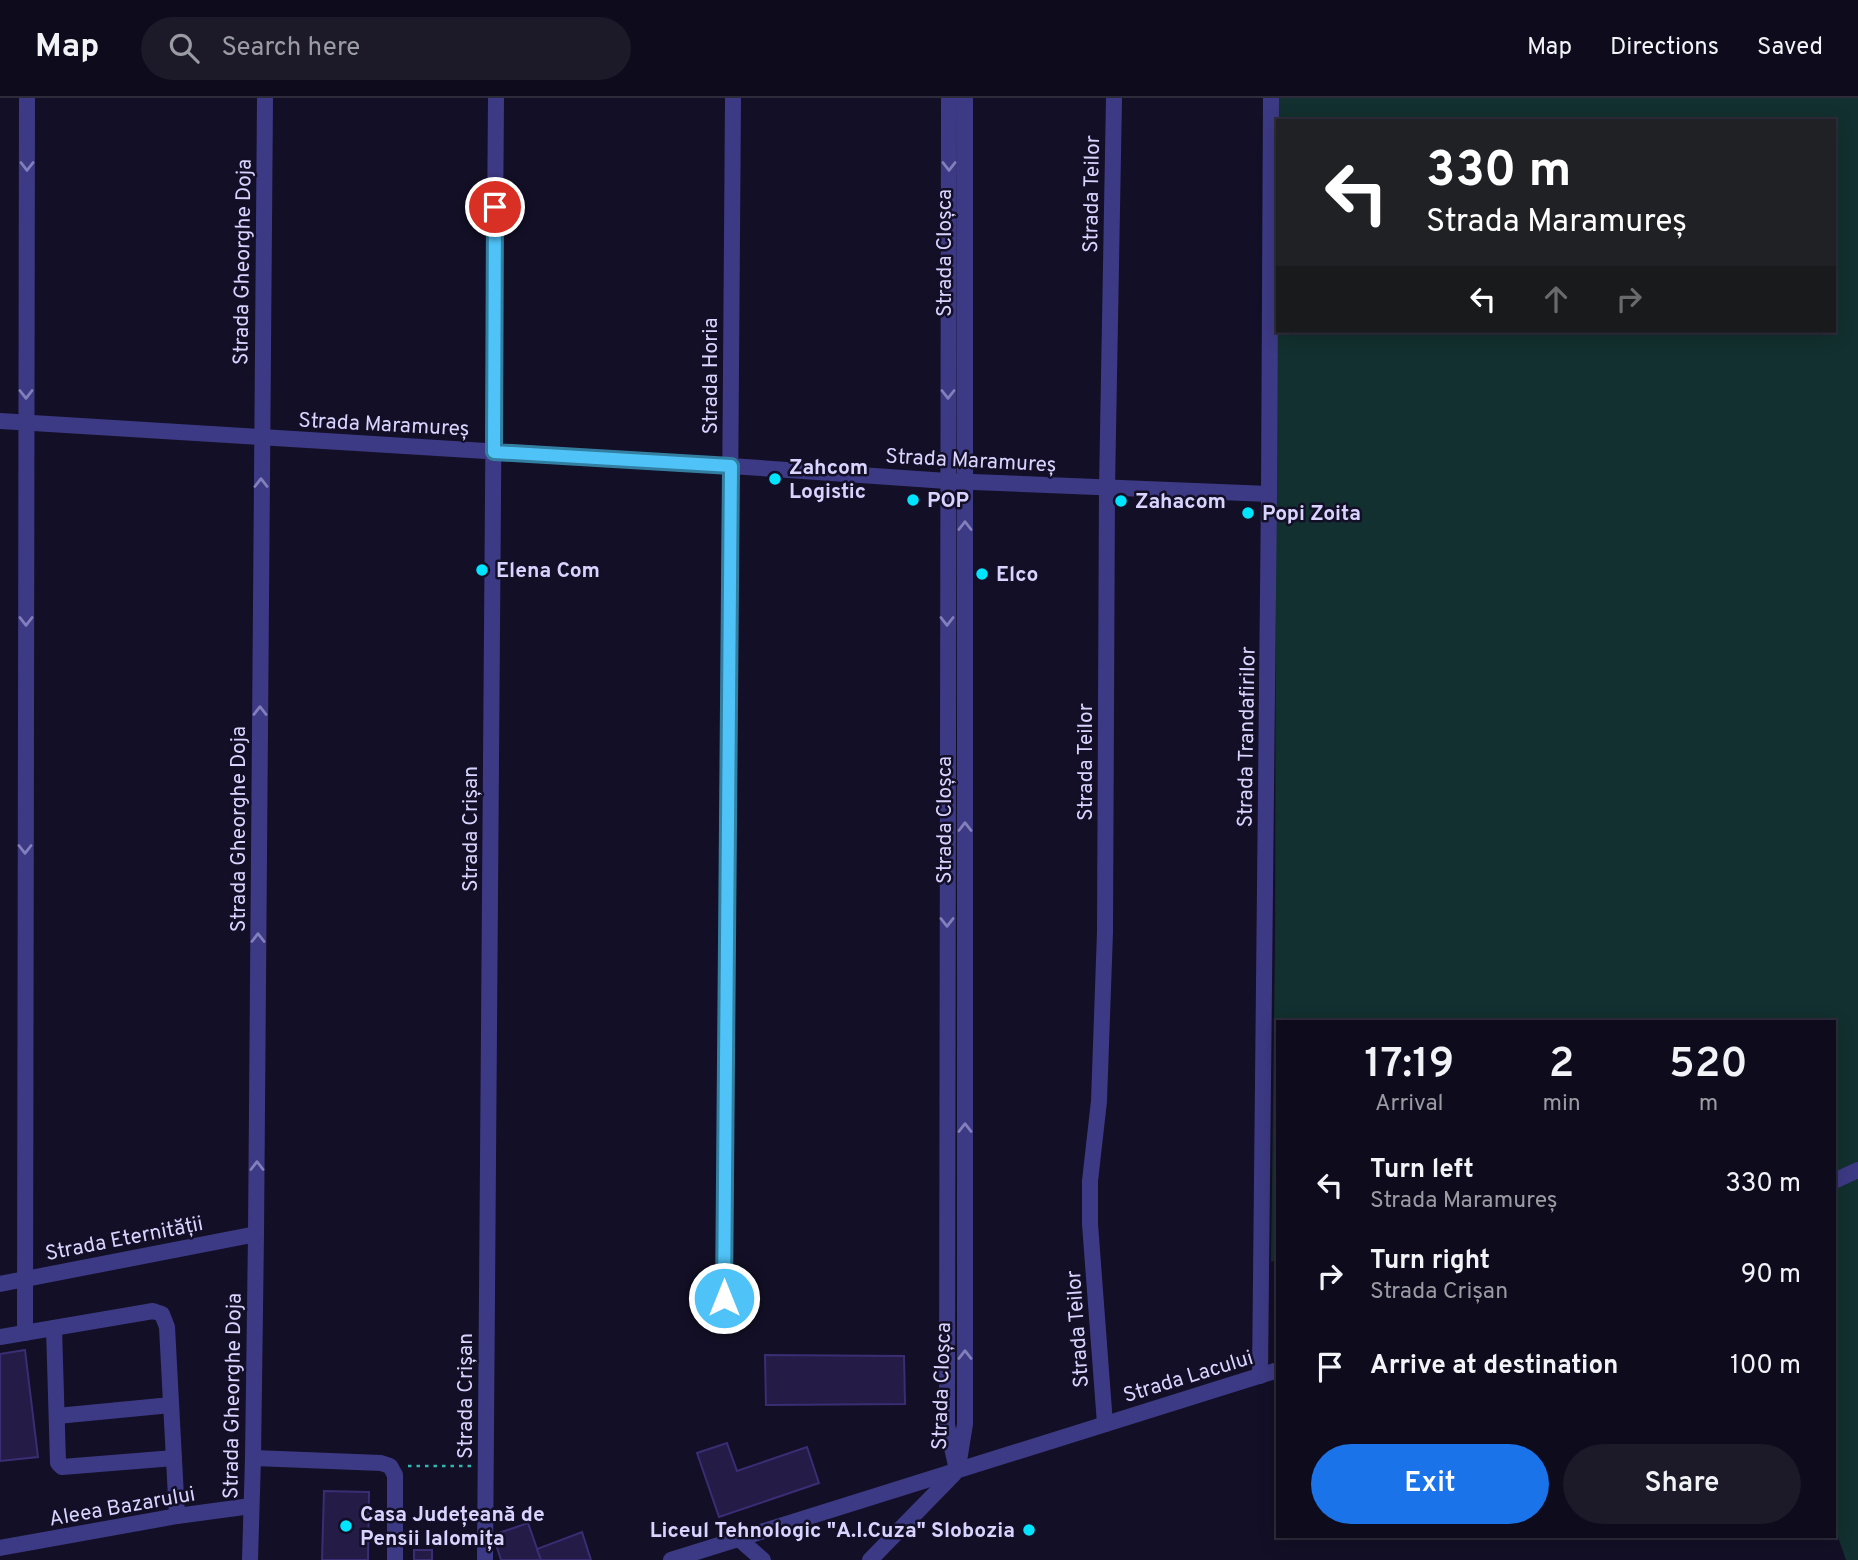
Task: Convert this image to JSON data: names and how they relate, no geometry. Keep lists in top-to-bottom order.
{
  "streets": {
    "street": [
      "Strada Teilor",
      "Strada Cloșca",
      "Strada Gheorghe Doja",
      "Strada Horia",
      "Strada Maramureș",
      "Strada Trandafirilor",
      "Strada Crișan",
      "Strada Eternității",
      "Strada Lacului",
      "Aleea Bazarului"
    ]
  },
  "crossings": [
    ["Strada Teilor", "Strada Maramureș"],
    ["Strada Teilor", "Strada Lacului"],
    ["Strada Cloșca", "Strada Maramureș"],
    ["Strada Cloșca", "Strada Lacului"],
    ["Strada Gheorghe Doja", "Strada Maramureș"],
    ["Strada Gheorghe Doja", "Strada Eternității"],
    ["Strada Gheorghe Doja", "Aleea Bazarului"],
    ["Strada Horia", "Strada Maramureș"],
    ["Strada Maramureș", "Strada Trandafirilor"],
    ["Strada Maramureș", "Strada Crișan"],
    ["Strada Trandafirilor", "Strada Lacului"]
  ],
  "one_way": ["Strada Gheorghe Doja"],
  "places": [
    "Zahcom Logistic",
    "POP",
    "Zahacom",
    "Popi Zoita",
    "Elena Com",
    "Elco",
    "Casa Județeană de Pensii Ialomița",
    "Liceul Tehnologic \"A.I.Cuza\" Slobozia"
  ],
  "page": {
    "header": "Map",
    "search": "Search here",
    "nav": ["Map", "Directions", "Saved"],
    "turn": ["330 m", "Strada Maramureș"],
    "eta": [
      "17:19",
      "Arrival",
      "2",
      "min",
      "520",
      "m"
    ],
    "list": [
      {
        "name": "Turn left",
        "note": "Strada Maramureș",
        "value": "330 m"
      },
      {
        "name": "Turn right",
        "note": "Strada Crișan",
        "value": "90 m"
      },
      {
        "name": "Arrive at destination",
        "value": "100 m"
      }
    ],
    "buttons": ["Exit", "Share"]
  }
}
